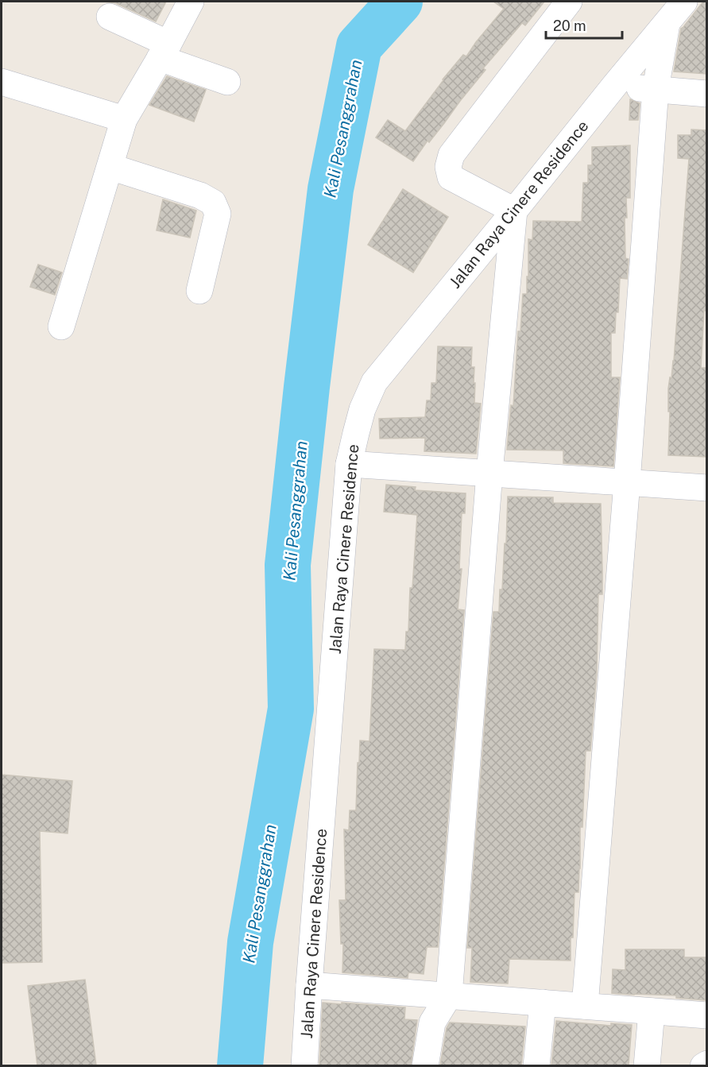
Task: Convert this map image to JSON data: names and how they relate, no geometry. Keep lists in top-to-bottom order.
{
  "streets": {
    "street": ["Jalan Raya Cinere Residence"]
  },
  "water": ["Kali Pesanggrahan"],
  "scale_bar": "20 m"
}
